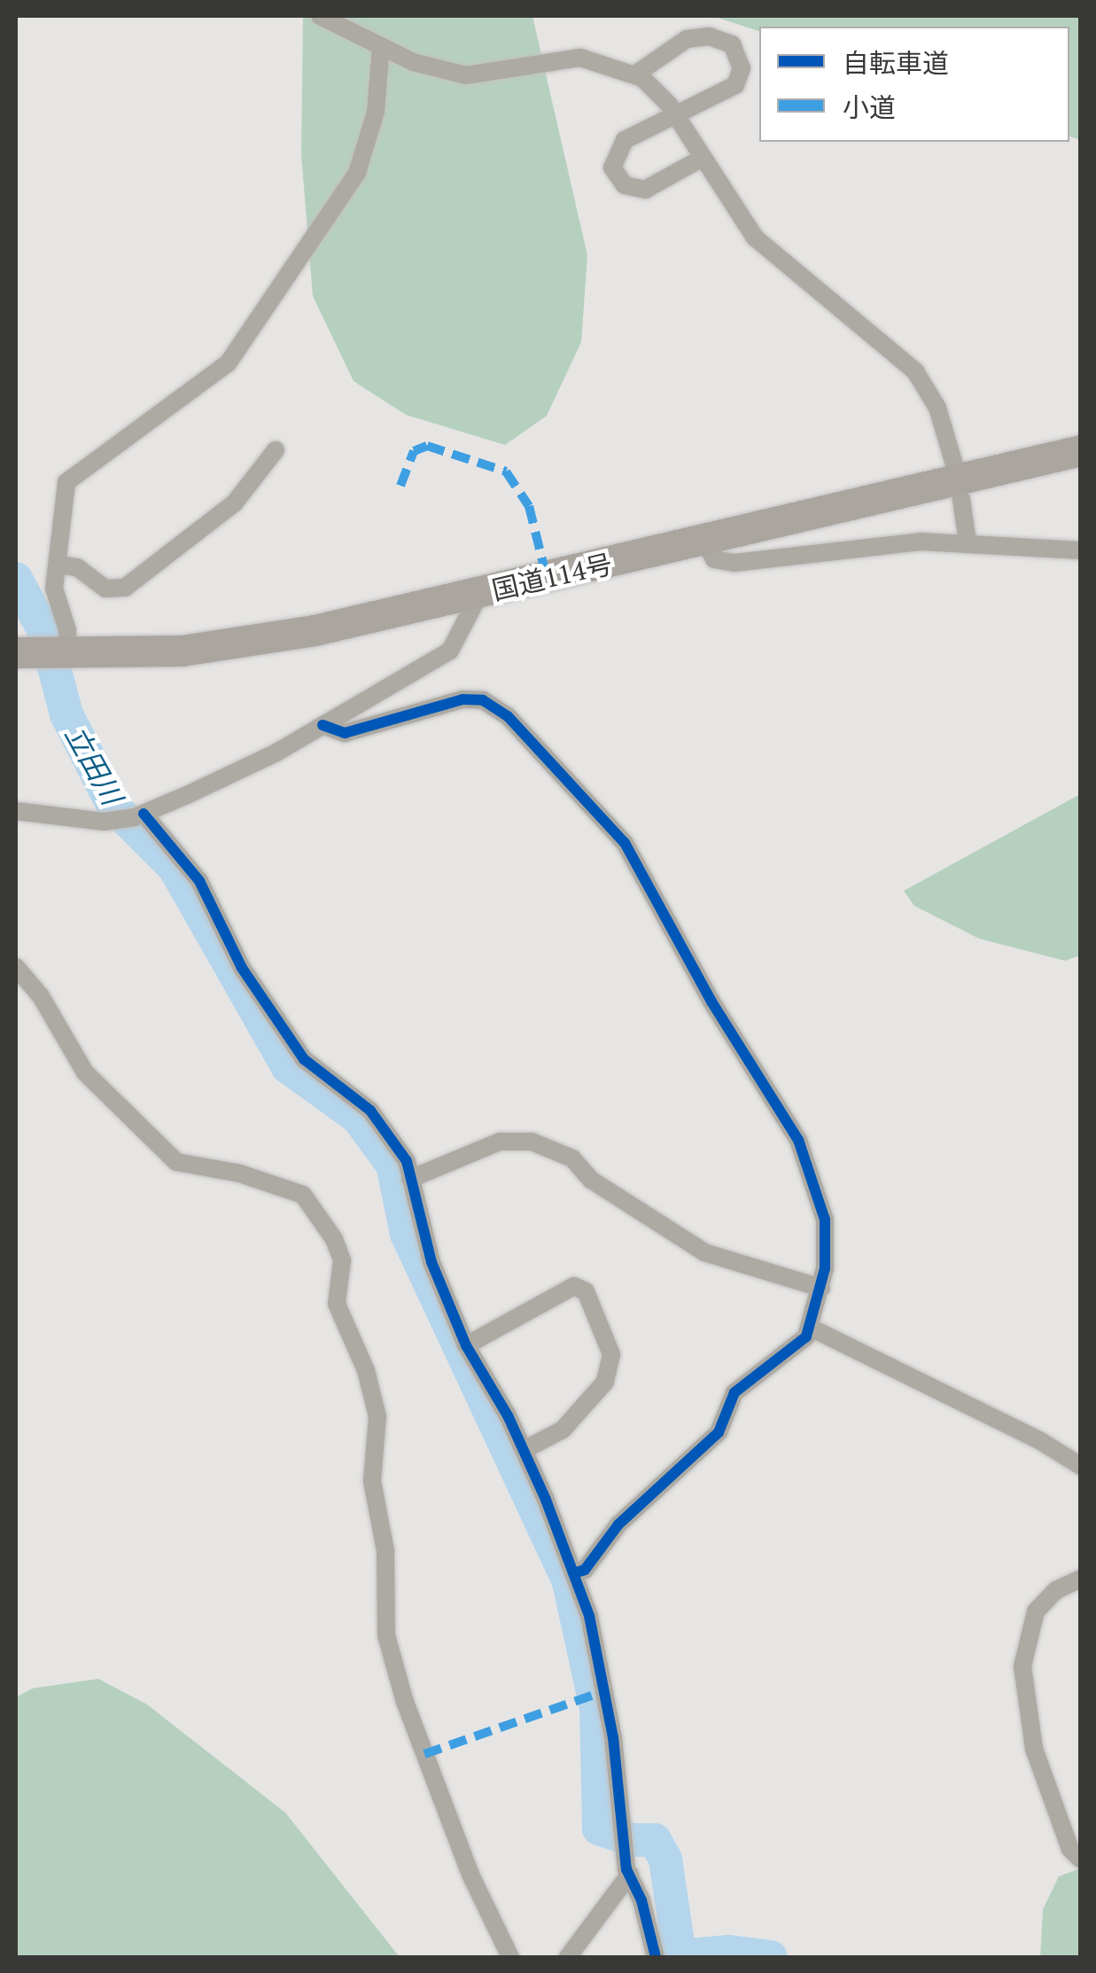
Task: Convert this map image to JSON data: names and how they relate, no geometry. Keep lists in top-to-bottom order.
{
  "streets": {
    "highway": ["国道114号"]
  },
  "water": ["立田川"],
  "legend": ["自転車道", "小道"]
}
